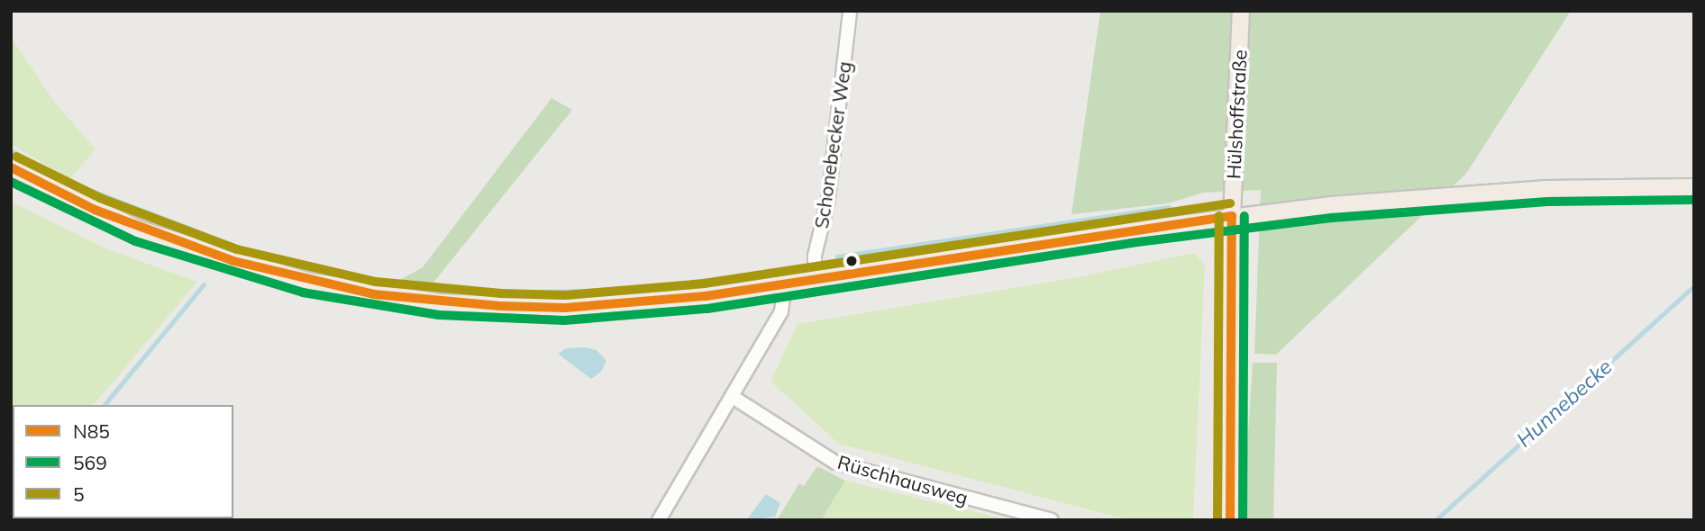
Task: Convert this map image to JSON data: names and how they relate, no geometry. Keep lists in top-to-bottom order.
{
  "streets": {
    "main road": ["Hülshoffstraße"],
    "street": ["Schonebecker Weg", "Rüschhausweg"]
  },
  "water": ["Hunnebecke"],
  "lines": ["transit line 5", "transit line N85", "transit line 569"],
  "legend": ["N85", "569", "5"]
}
